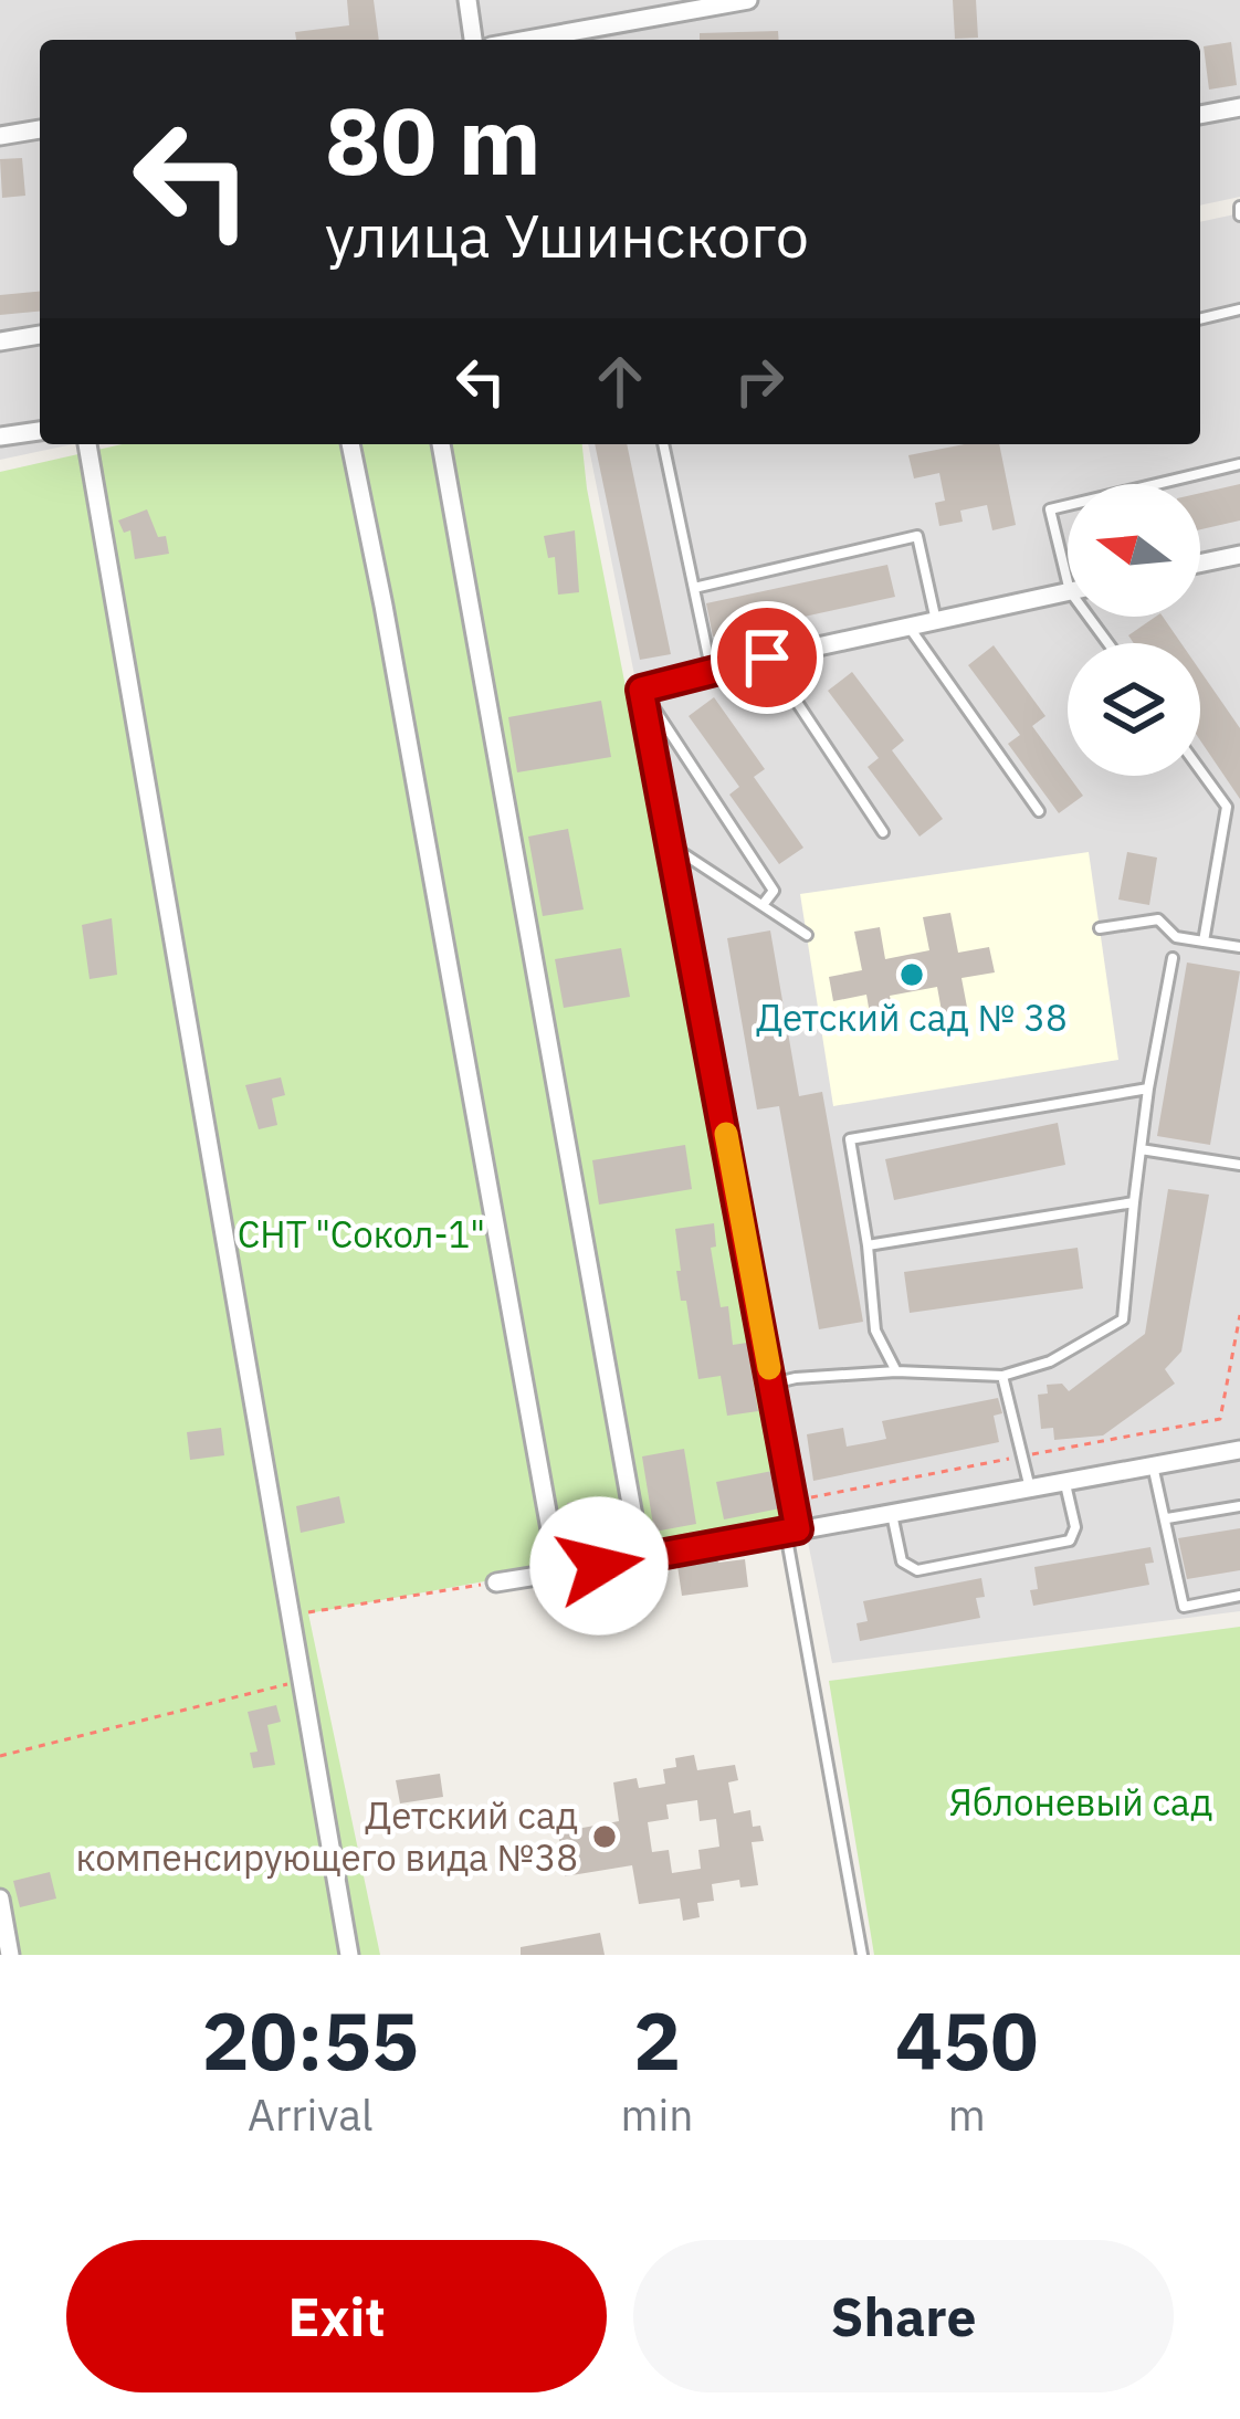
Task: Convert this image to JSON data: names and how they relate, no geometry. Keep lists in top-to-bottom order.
{
  "parks": ["СНТ \"Сокол-1\"", "Яблоневый сад"],
  "places": ["Детский сад № 38", "Детский сад компенсирующего вида №38"],
  "north": "left",
  "page": {
    "turn": ["80 m", "улица Ушинского"],
    "eta": [
      "20:55",
      "Arrival",
      "2",
      "min",
      "450",
      "m"
    ],
    "buttons": ["Exit", "Share"]
  }
}
